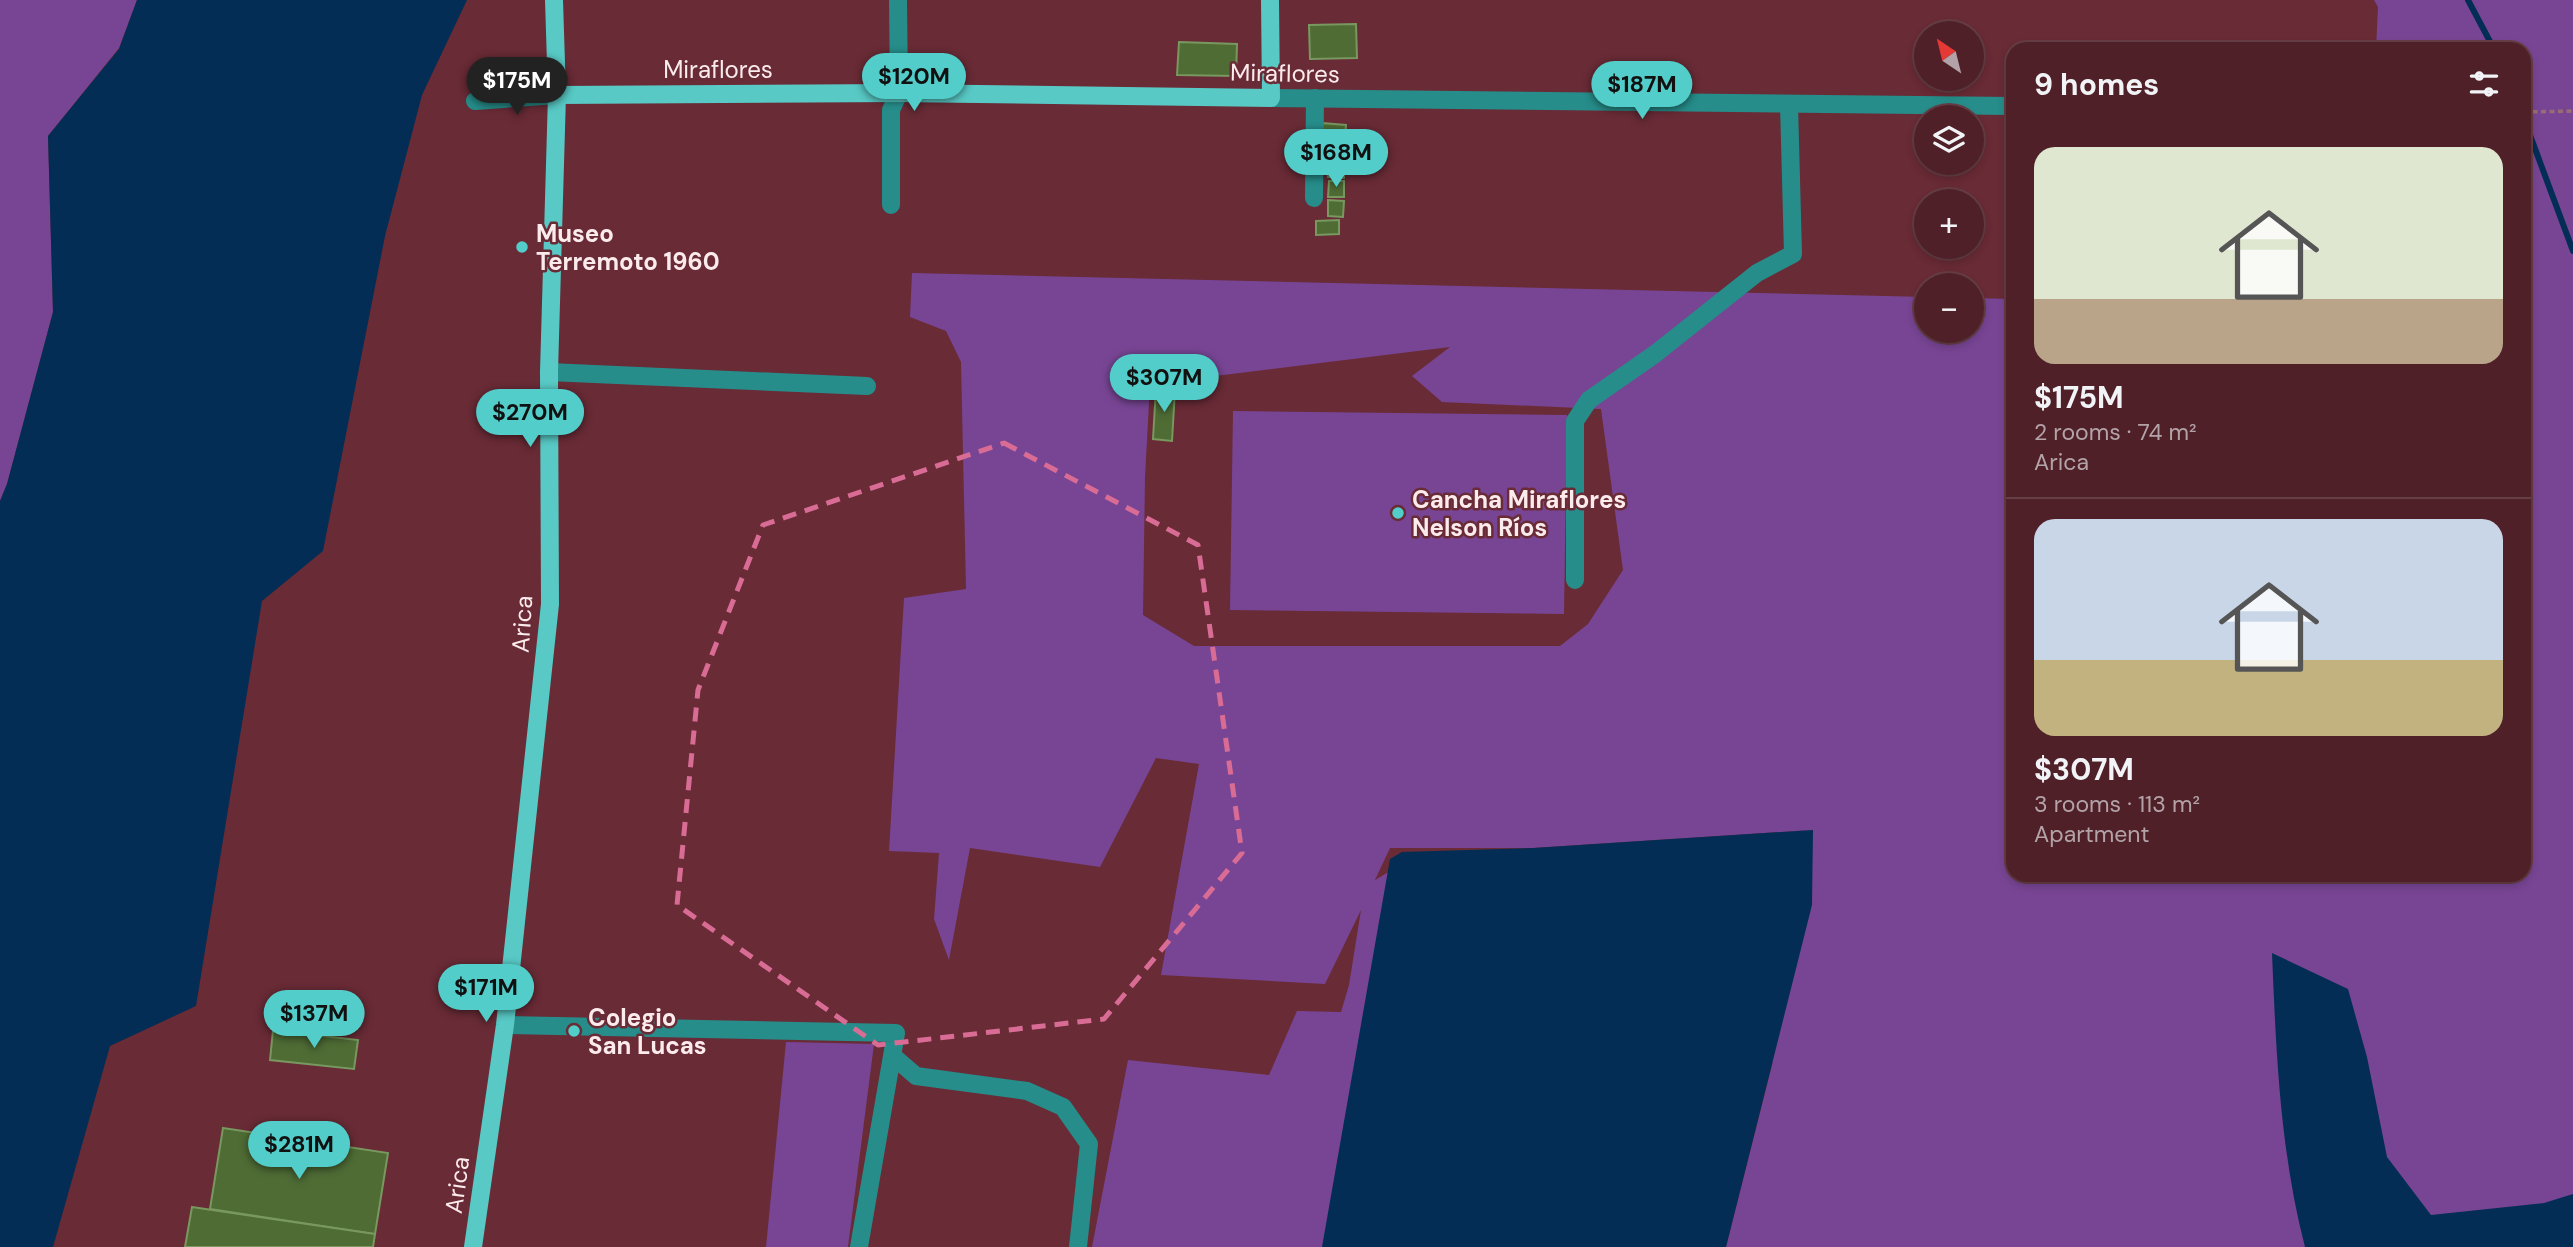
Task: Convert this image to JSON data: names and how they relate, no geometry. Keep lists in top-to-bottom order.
{
  "streets": {
    "main road": ["Miraflores", "Arica"]
  },
  "crossings": [
    ["Miraflores", "Arica"]
  ],
  "places": ["Museo Terremoto 1960", "Cancha Miraflores Nelson Ríos", "Colegio San Lucas"],
  "north": "top left",
  "page": {
    "map_buttons": ["+", "−"],
    "heading": "9 homes",
    "price": [
      "$120M",
      "$175M",
      "$187M",
      "$168M",
      "$307M",
      "$270M",
      "$171M",
      "$137M",
      "$281M"
    ],
    "list": [
      {
        "name": "$175M",
        "note": "2 rooms · 74 m² · Arica"
      },
      {
        "name": "$307M",
        "note": "3 rooms · 113 m² · Apartment"
      }
    ]
  }
}
